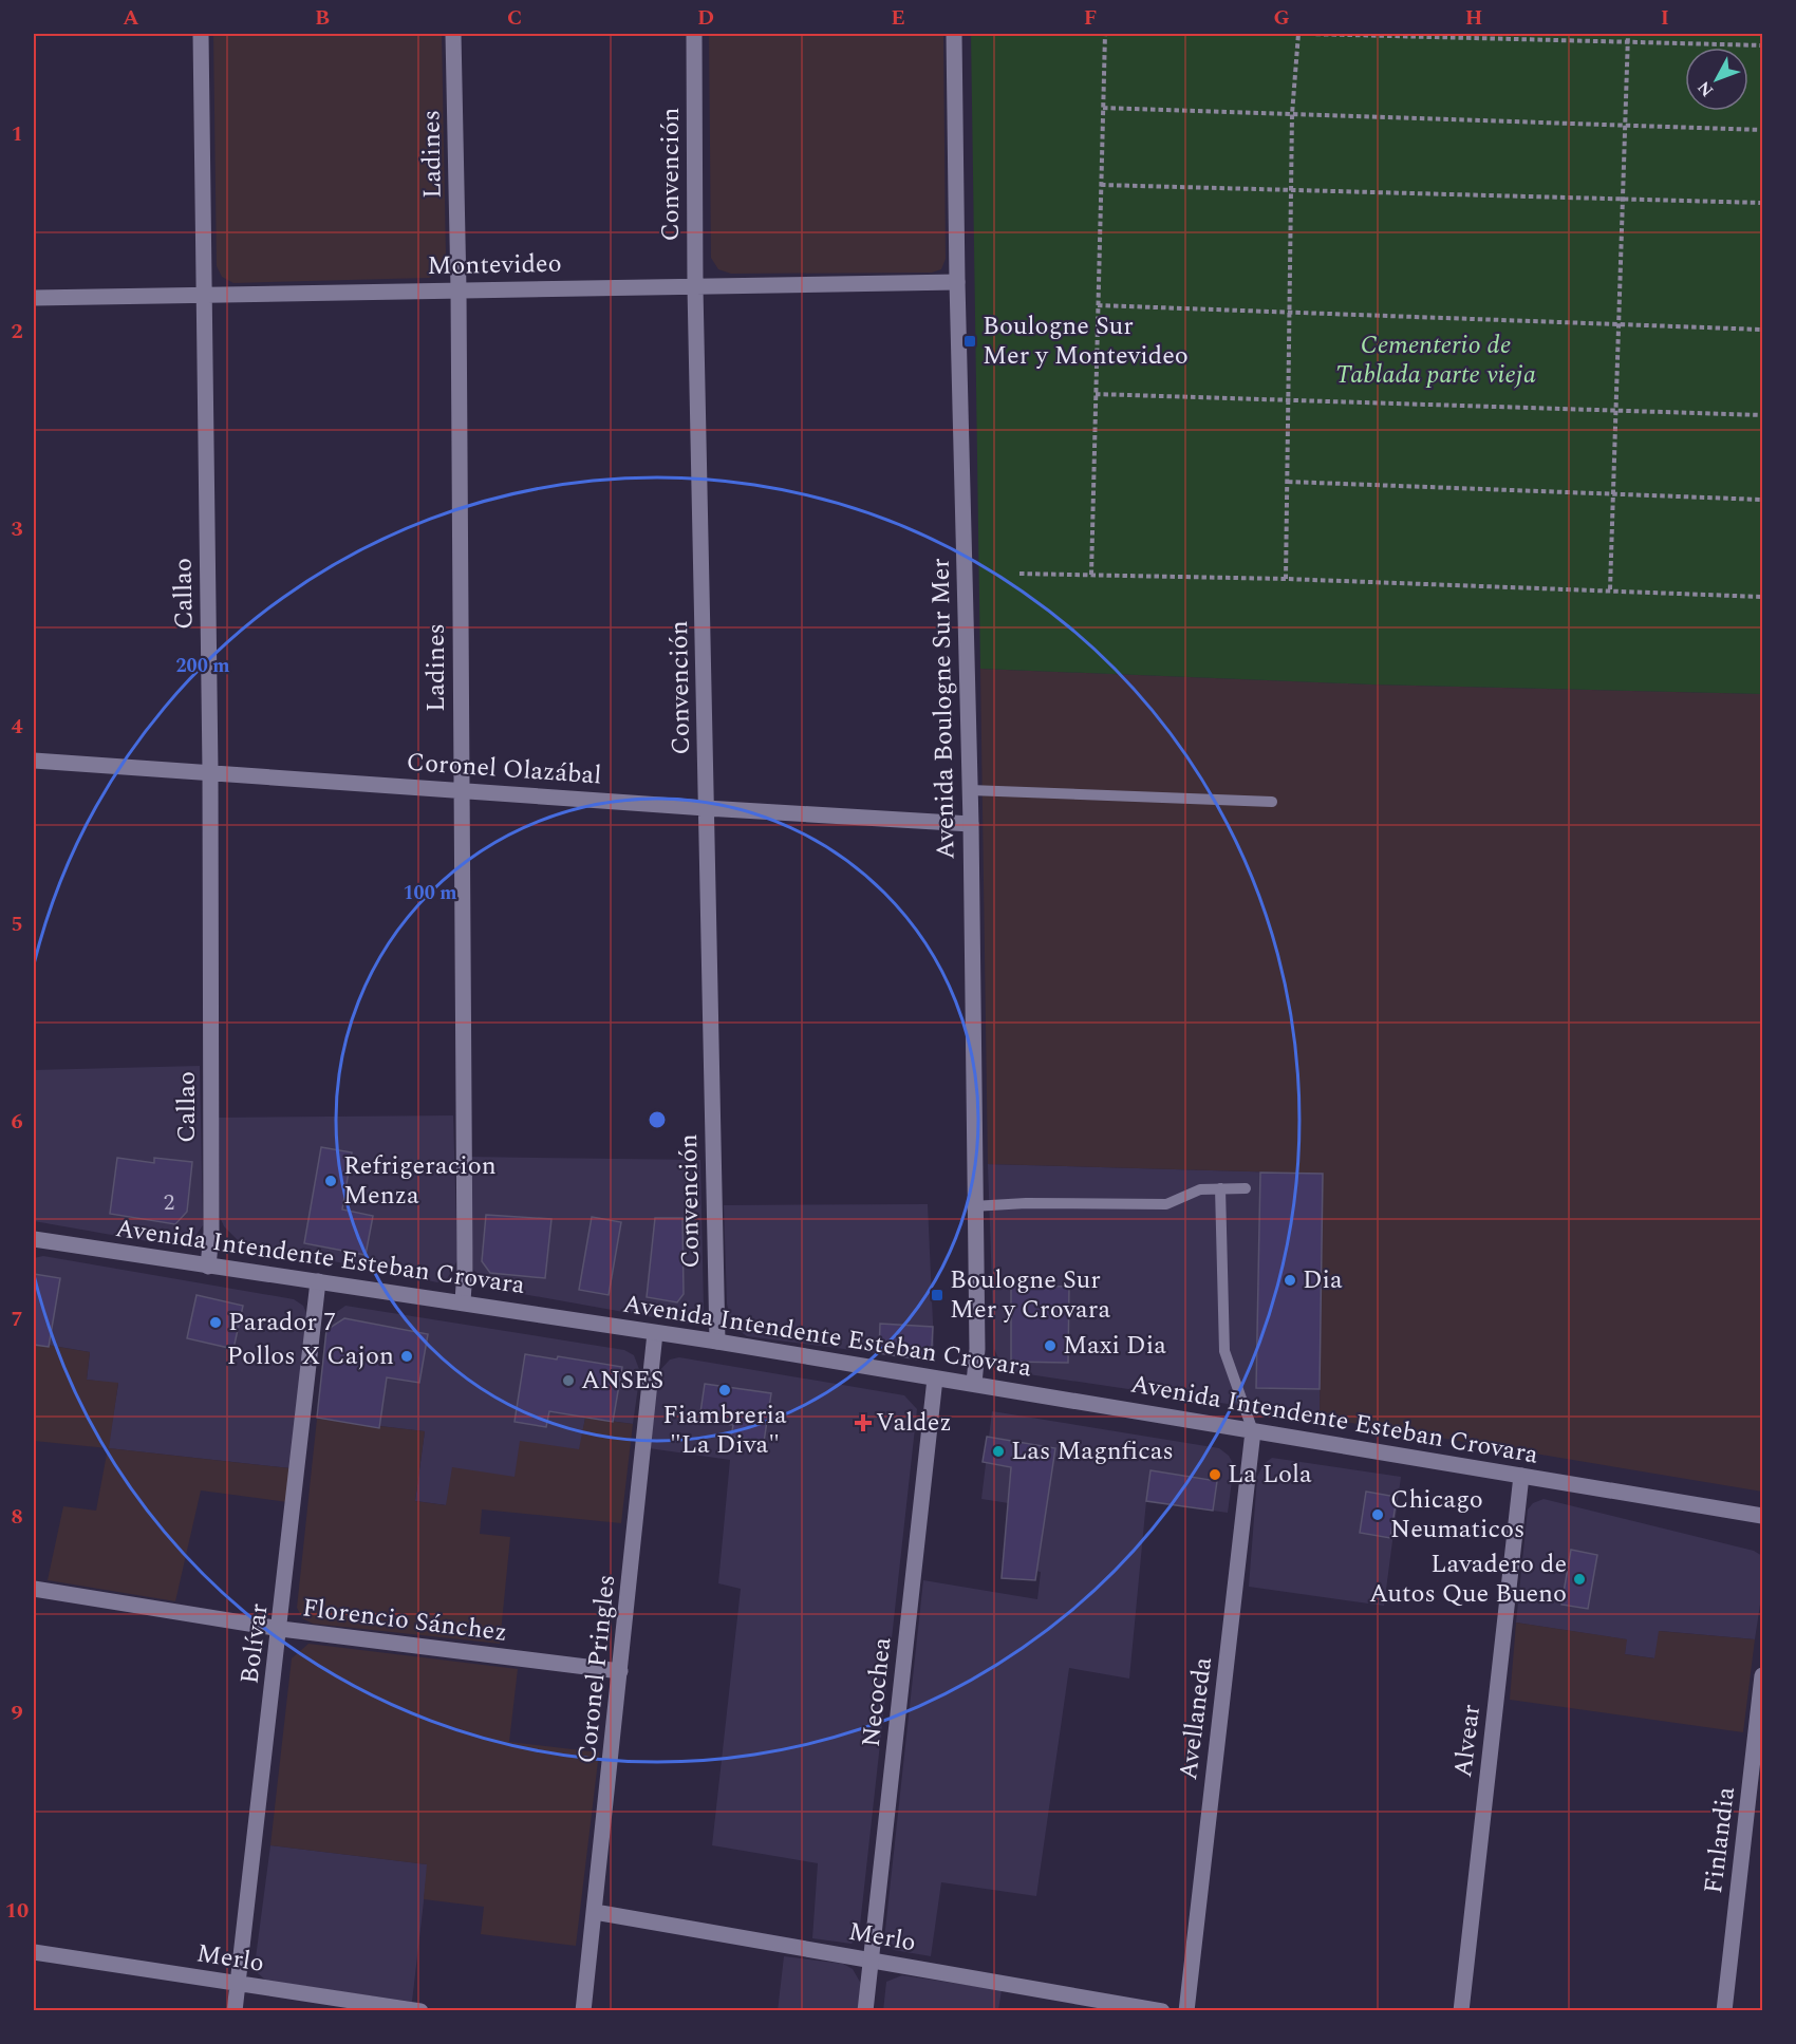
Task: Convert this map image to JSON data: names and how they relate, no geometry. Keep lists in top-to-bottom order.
{
  "streets": {
    "street": [
      "Ladines",
      "Convención",
      "Montevideo",
      "Callao",
      "Avenida Boulogne Sur Mer",
      "Coronel Olazábal",
      "Avenida Intendente Esteban Crovara",
      "Florencio Sánchez",
      "Bolívar",
      "Coronel Pringles",
      "Necochea",
      "Avellaneda",
      "Alvear",
      "Finlandia",
      "Merlo"
    ]
  },
  "crossings": [
    ["Ladines", "Montevideo"],
    ["Ladines", "Coronel Olazábal"],
    ["Ladines", "Avenida Intendente Esteban Crovara"],
    ["Convención", "Montevideo"],
    ["Convención", "Coronel Olazábal"],
    ["Convención", "Avenida Intendente Esteban Crovara"],
    ["Montevideo", "Callao"],
    ["Montevideo", "Avenida Boulogne Sur Mer"],
    ["Callao", "Coronel Olazábal"],
    ["Callao", "Avenida Intendente Esteban Crovara"],
    ["Avenida Boulogne Sur Mer", "Coronel Olazábal"],
    ["Avenida Boulogne Sur Mer", "Avenida Intendente Esteban Crovara"],
    ["Avenida Intendente Esteban Crovara", "Bolívar"],
    ["Avenida Intendente Esteban Crovara", "Coronel Pringles"],
    ["Avenida Intendente Esteban Crovara", "Necochea"],
    ["Avenida Intendente Esteban Crovara", "Avellaneda"],
    ["Avenida Intendente Esteban Crovara", "Alvear"],
    ["Florencio Sánchez", "Bolívar"],
    ["Florencio Sánchez", "Coronel Pringles"],
    ["Bolívar", "Merlo"],
    ["Coronel Pringles", "Merlo"],
    ["Necochea", "Merlo"]
  ],
  "parks": ["Cementerio de Tablada parte vieja"],
  "places": {
    "transit": ["Boulogne Sur Mer y Montevideo", "Boulogne Sur Mer y Crovara"],
    "other": [
      "Refrigeracion Menza",
      "Dia",
      "Parador 7",
      "Maxi Dia",
      "Pollos X Cajon",
      "ANSES",
      "Fiambreria \"La Diva\"",
      "Las Magnficas",
      "La Lola",
      "Chicago Neumaticos",
      "Lavadero de Autos Que Bueno"
    ],
    "health": ["Valdez"]
  },
  "house_numbers": ["2"],
  "north": "bottom left",
  "grid": {
    "columns": [
      "A",
      "B",
      "C",
      "D",
      "E",
      "F",
      "G",
      "H",
      "I"
    ],
    "rows": [
      "1",
      "2",
      "3",
      "4",
      "5",
      "6",
      "7",
      "8",
      "9",
      "10"
    ]
  },
  "rings": ["200 m", "100 m"]
}
